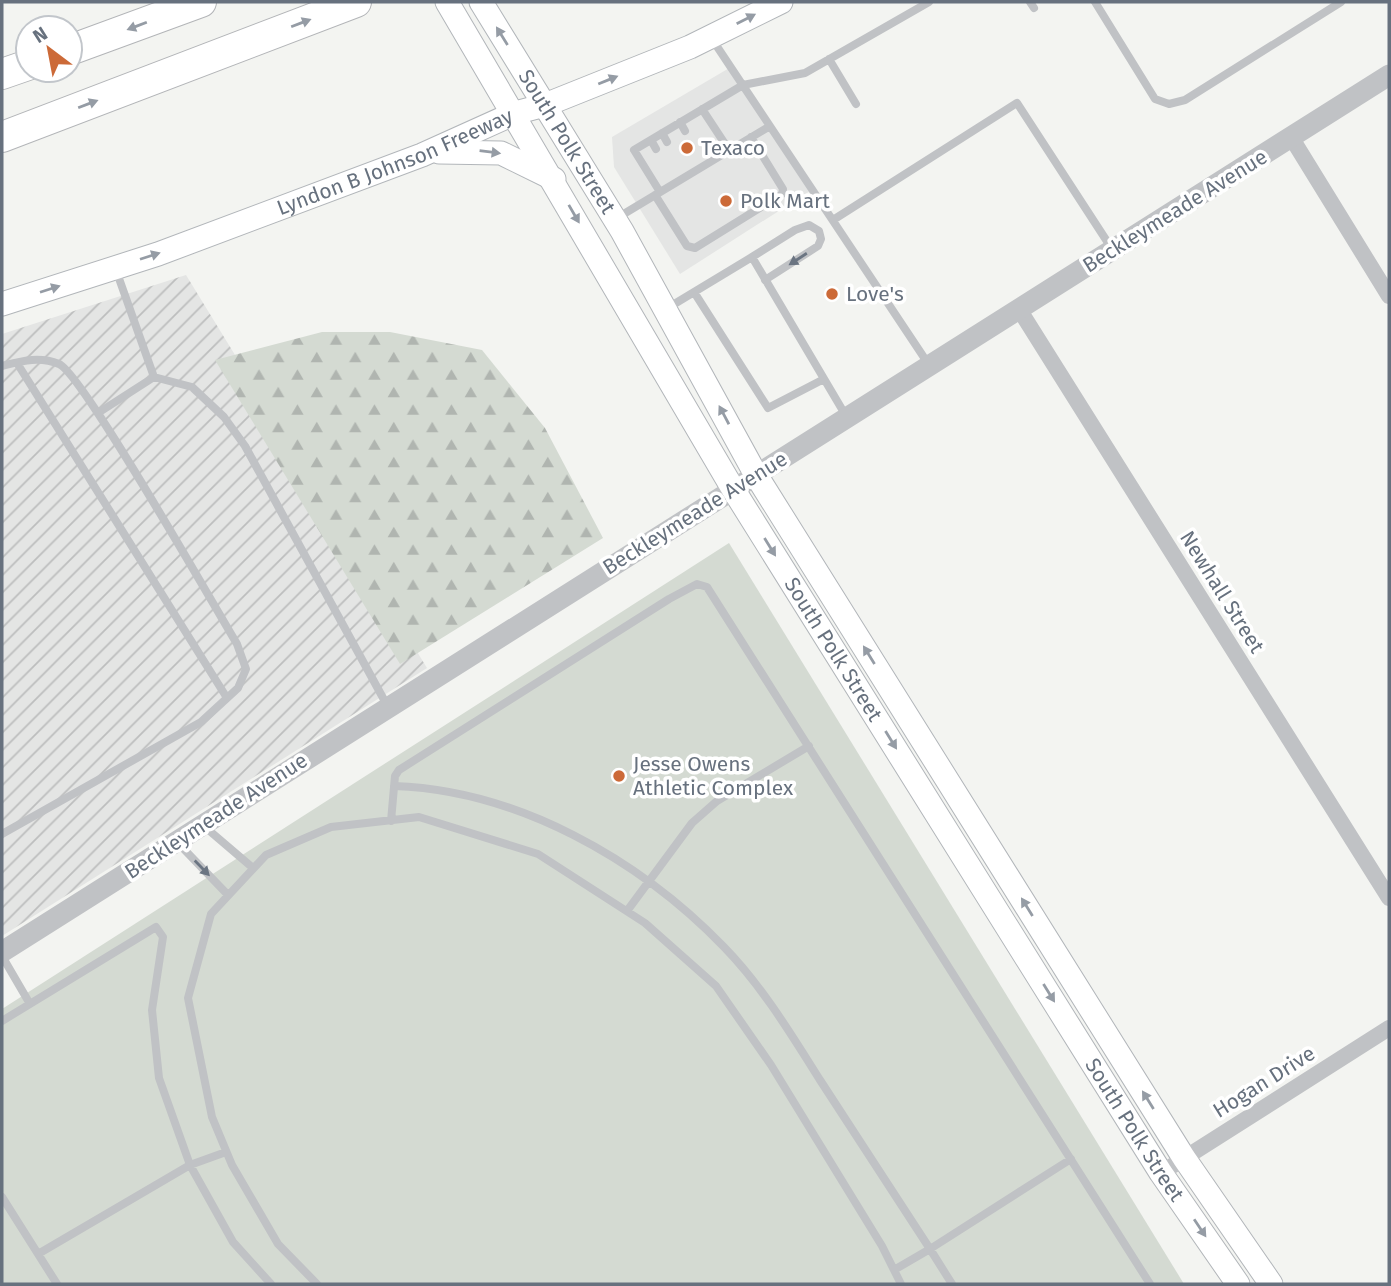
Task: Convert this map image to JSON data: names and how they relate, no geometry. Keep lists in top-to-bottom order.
{
  "streets": {
    "main road": ["South Polk Street", "Lyndon B Johnson Freeway"],
    "street": ["Beckleymeade Avenue", "Newhall Street", "Hogan Drive"]
  },
  "crossings": [
    ["South Polk Street", "Lyndon B Johnson Freeway"],
    ["South Polk Street", "Beckleymeade Avenue"],
    ["South Polk Street", "Hogan Drive"],
    ["Beckleymeade Avenue", "Newhall Street"]
  ],
  "one_way": ["Lyndon B Johnson Freeway"],
  "places": [
    "Texaco",
    "Polk Mart",
    "Love's",
    "Jesse Owens Athletic Complex"
  ],
  "north": "top left"
}
